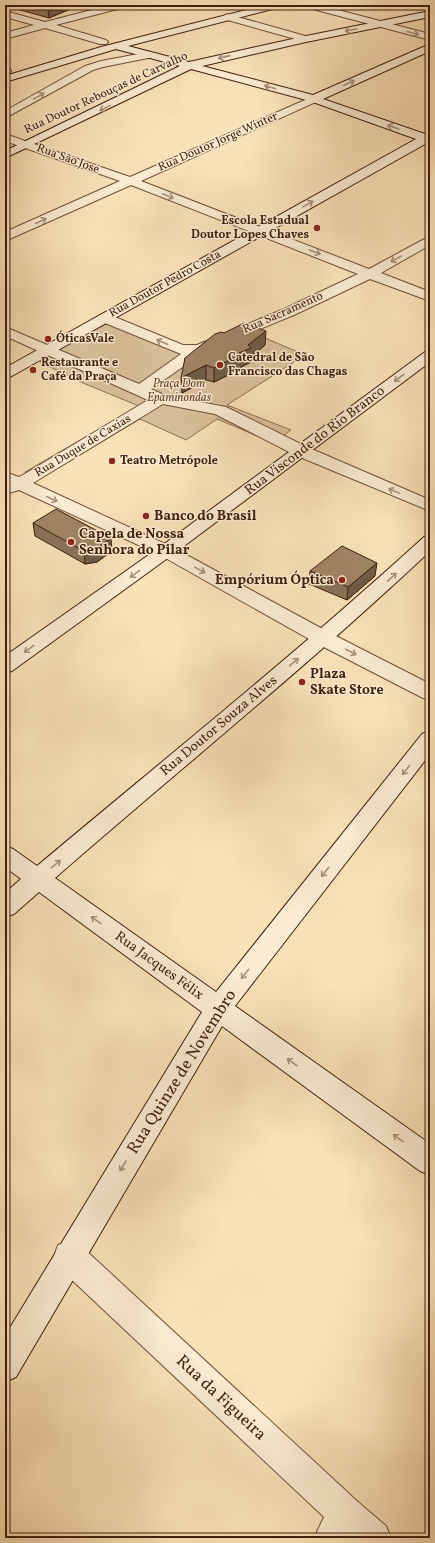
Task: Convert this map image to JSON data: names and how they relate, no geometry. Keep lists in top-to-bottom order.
{
  "streets": {
    "street": [
      "Rua Doutor Rebouças de Carvalho",
      "Rua Doutor Jorge Winter",
      "Rua São José",
      "Rua Doutor Pedro Costa",
      "Rua Sacramento",
      "Rua Visconde do Rio Branco",
      "Rua Duque de Caxias",
      "Rua Doutor Souza Alves",
      "Rua Jacques Félix",
      "Rua Quinze de Novembro",
      "Rua da Figueira"
    ]
  },
  "crossings": [
    ["Rua Doutor Rebouças de Carvalho", "Rua São José"],
    ["Rua Doutor Jorge Winter", "Rua São José"],
    ["Rua São José", "Rua Doutor Pedro Costa"],
    ["Rua São José", "Rua Sacramento"],
    ["Rua Doutor Souza Alves", "Rua Jacques Félix"],
    ["Rua Jacques Félix", "Rua Quinze de Novembro"],
    ["Rua Quinze de Novembro", "Rua da Figueira"]
  ],
  "one_way": [
    "Rua Doutor Pedro Costa",
    "Rua Visconde do Rio Branco",
    "Rua Doutor Souza Alves",
    "Rua Jacques Félix",
    "Rua Quinze de Novembro"
  ],
  "parks": ["Praça Dom Epaminondas"],
  "places": [
    "Escola Estadual Doutor Lopes Chaves",
    "ÓticasVale",
    "Catedral de São Francisco das Chagas",
    "Restaurante e Café da Praça",
    "Teatro Metrópole",
    "Banco do Brasil",
    "Capela de Nossa Senhora do Pilar",
    "Empórium Óptica",
    "Plaza Skate Store"
  ]
}
